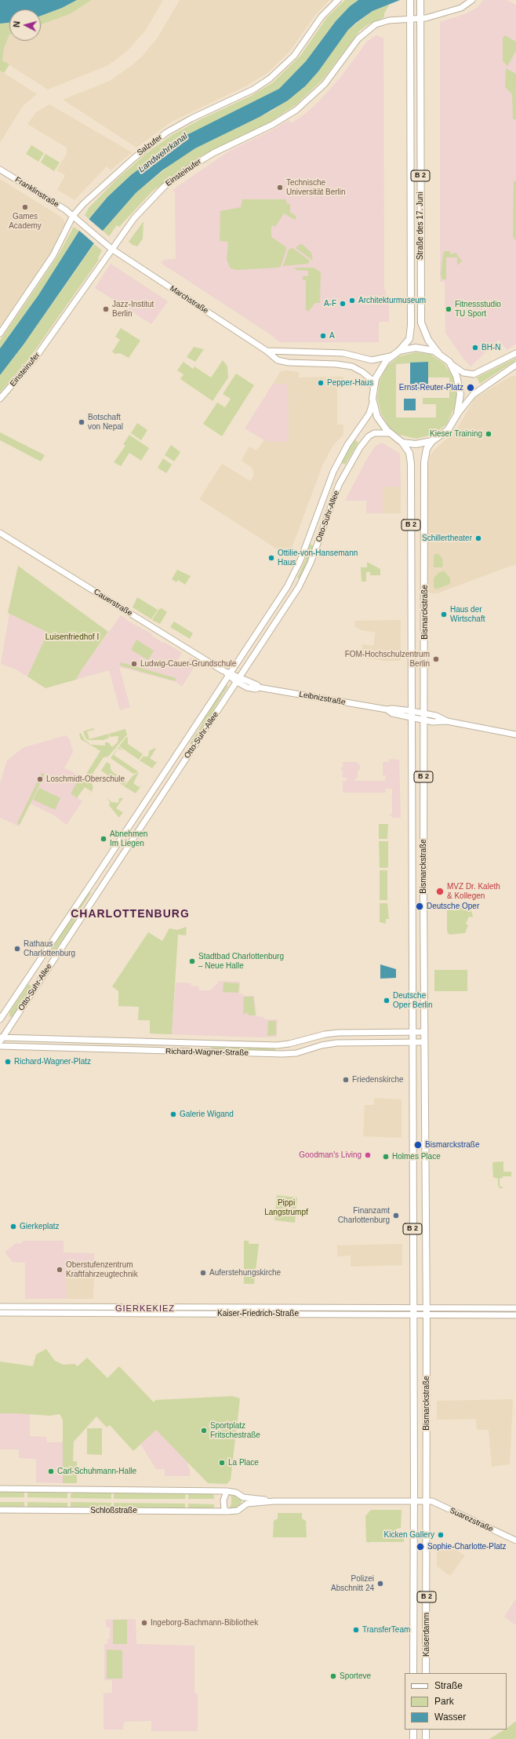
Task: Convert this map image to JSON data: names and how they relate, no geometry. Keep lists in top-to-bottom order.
{
  "streets": {
    "main road": [
      "B 2",
      "Straße des 17. Juni",
      "Bismarckstraße",
      "Kaiserdamm"
    ],
    "street": [
      "Salzufer",
      "Einsteinufer",
      "Franklinstraße",
      "Marchstraße",
      "Otto-Suhr-Allee",
      "Cauerstraße",
      "Leibnizstraße",
      "Richard-Wagner-Straße",
      "Kaiser-Friedrich-Straße",
      "Schloßstraße",
      "Suarezstraße"
    ]
  },
  "crossings": [
    ["Salzufer", "Franklinstraße"],
    ["Einsteinufer", "Straße des 17. Juni"],
    ["Einsteinufer", "Marchstraße"],
    ["B 2", "Straße des 17. Juni"],
    ["B 2", "Otto-Suhr-Allee"],
    ["B 2", "Bismarckstraße"],
    ["Franklinstraße", "Marchstraße"],
    ["Straße des 17. Juni", "Otto-Suhr-Allee"],
    ["Straße des 17. Juni", "Bismarckstraße"],
    ["Otto-Suhr-Allee", "Cauerstraße"],
    ["Otto-Suhr-Allee", "Bismarckstraße"],
    ["Otto-Suhr-Allee", "Leibnizstraße"],
    ["Otto-Suhr-Allee", "Richard-Wagner-Straße"],
    ["Cauerstraße", "Leibnizstraße"],
    ["Bismarckstraße", "Leibnizstraße"],
    ["Bismarckstraße", "Richard-Wagner-Straße"],
    ["Bismarckstraße", "Kaiser-Friedrich-Straße"],
    ["Bismarckstraße", "Schloßstraße"],
    ["Bismarckstraße", "Suarezstraße"],
    ["Bismarckstraße", "Kaiserdamm"],
    ["Schloßstraße", "Suarezstraße"],
    ["Schloßstraße", "Kaiserdamm"],
    ["Suarezstraße", "Kaiserdamm"]
  ],
  "districts": ["CHARLOTTENBURG", "GIERKEKIEZ"],
  "water": ["Landwehrkanal"],
  "parks": ["Luisenfriedhof I", "Pippi Langstrumpf"],
  "places": [
    "Technische Universität Berlin",
    "Games Academy",
    "Architekturmuseum",
    "A-F",
    "Jazz-Institut Berlin",
    "Fitnessstudio TU Sport",
    "A",
    "BH-N",
    "Pepper-Haus",
    "Ernst-Reuter-Platz",
    "Botschaft von Nepal",
    "Kieser Training",
    "Schillertheater",
    "Ottilie-von-Hansemann Haus",
    "Haus der Wirtschaft",
    "FOM-Hochschulzentrum Berlin",
    "Ludwig-Cauer-Grundschule",
    "Loschmidt-Oberschule",
    "Abnehmen Im Liegen",
    "MVZ Dr. Kaleth & Kollegen",
    "Deutsche Oper",
    "Rathaus Charlottenburg",
    "Stadtbad Charlottenburg – Neue Halle",
    "Deutsche Oper Berlin",
    "Richard-Wagner-Platz",
    "Friedenskirche",
    "Galerie Wigand",
    "Bismarckstraße",
    "Goodman's Living",
    "Holmes Place",
    "Finanzamt Charlottenburg",
    "Gierkeplatz",
    "Oberstufenzentrum Kraftfahrzeugtechnik",
    "Auferstehungskirche",
    "Sportplatz Fritschestraße",
    "La Place",
    "Carl-Schuhmann-Halle",
    "Kicken Gallery",
    "Sophie-Charlotte-Platz",
    "Polizei Abschnitt 24",
    "Ingeborg-Bachmann-Bibliothek",
    "TransferTeam",
    "Sporteve"
  ],
  "legend": ["Straße", "Park", "Wasser"],
  "north": "left"
}
